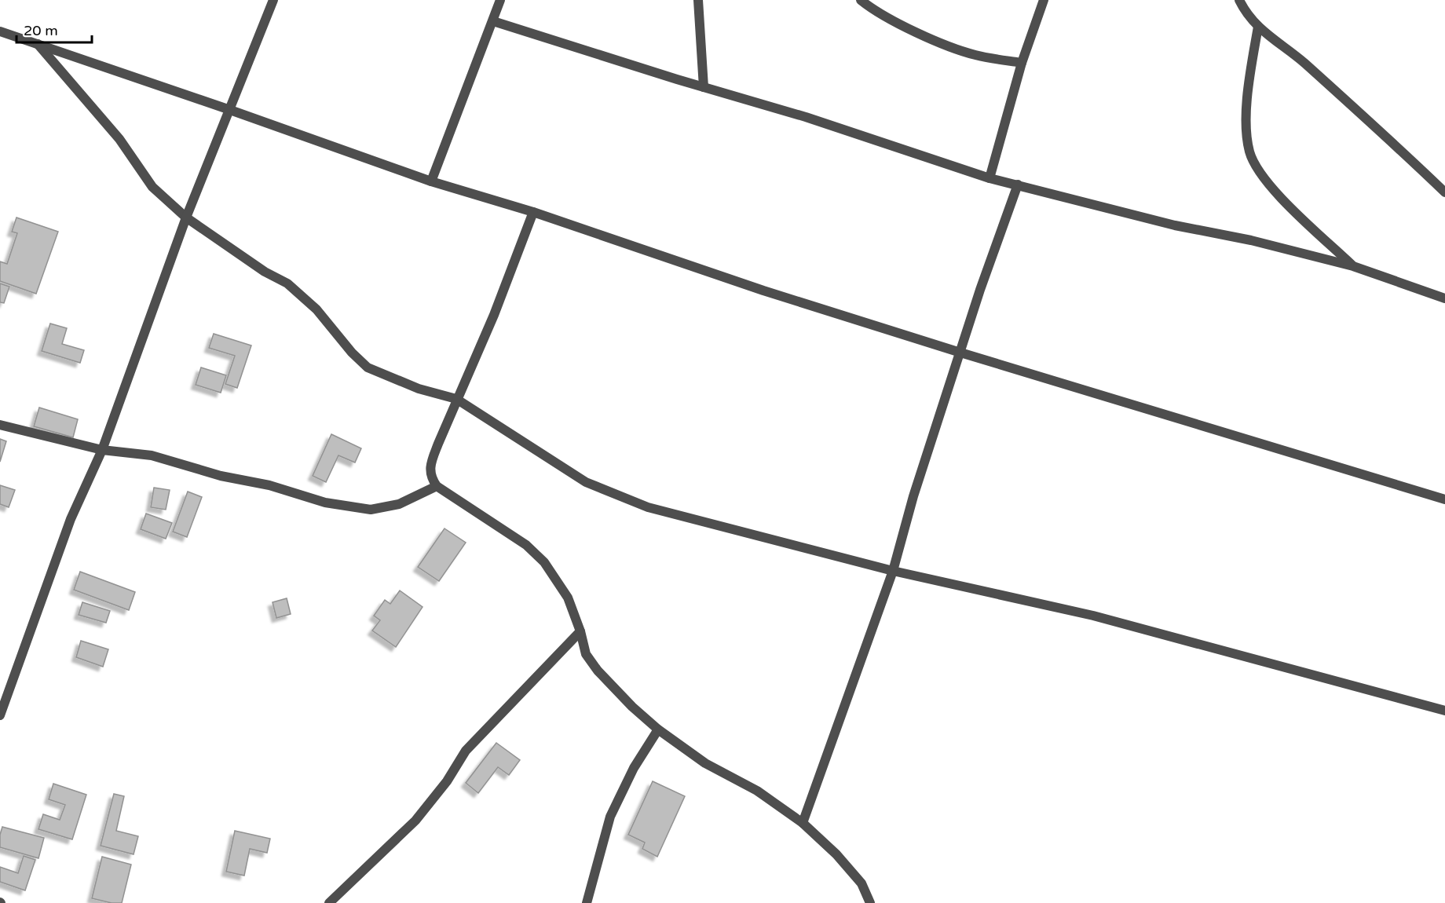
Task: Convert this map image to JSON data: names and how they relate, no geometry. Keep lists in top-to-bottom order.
{
  "scale_bar": "20 m"
}
